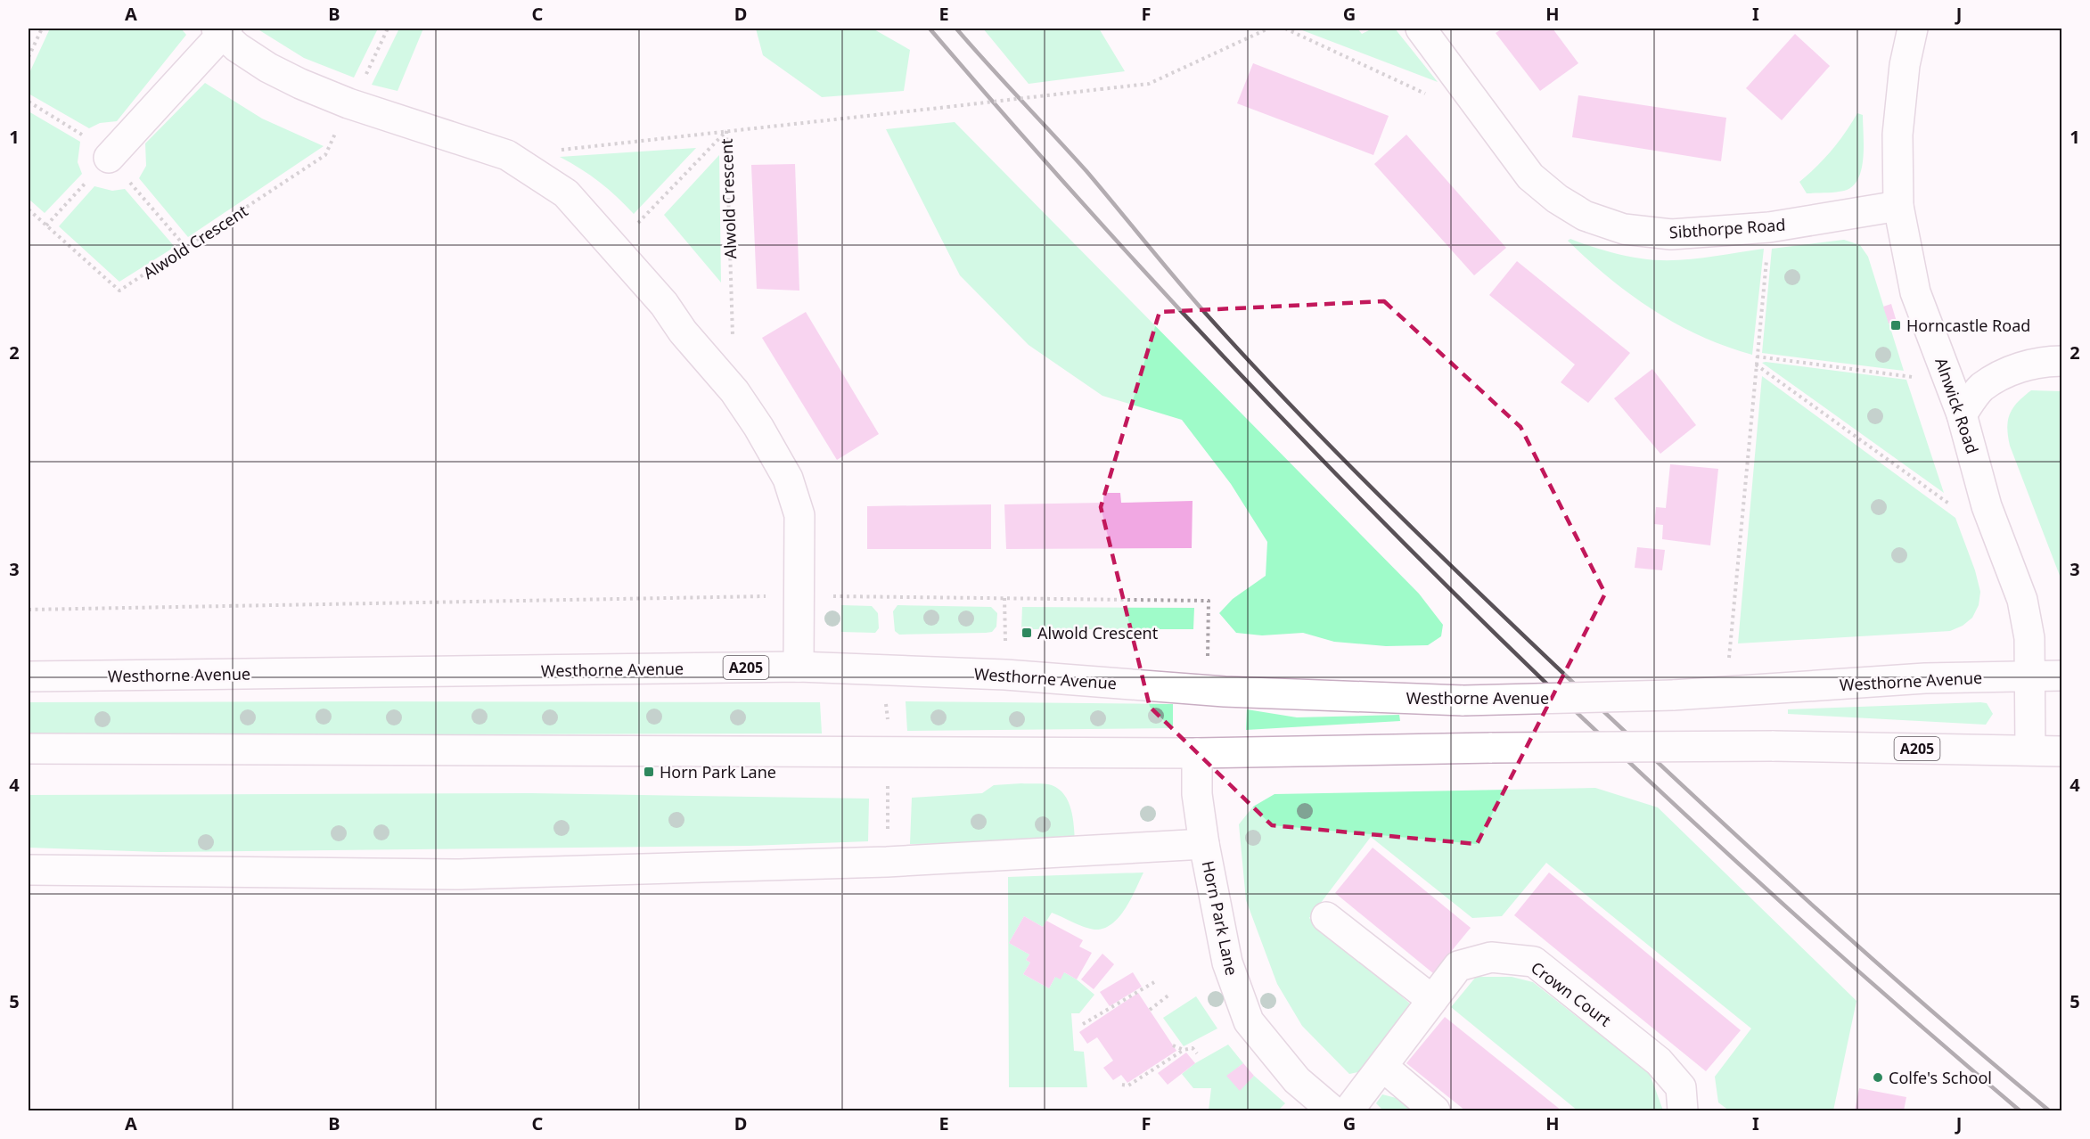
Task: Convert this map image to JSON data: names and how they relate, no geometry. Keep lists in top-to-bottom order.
{
  "streets": {
    "main road": [
      "Sibthorpe Road",
      "Alnwick Road",
      "A205",
      "Westhorne Avenue",
      "Horn Park Lane",
      "Crown Court"
    ],
    "path": ["Alwold Crescent"]
  },
  "crossings": [
    ["Sibthorpe Road", "Alnwick Road"],
    ["Alnwick Road", "A205"],
    ["Alnwick Road", "Westhorne Avenue"],
    ["A205", "Horn Park Lane"]
  ],
  "places": {
    "transit": ["Horncastle Road", "Alwold Crescent", "Horn Park Lane"],
    "other": ["Colfe's School"]
  },
  "grid": {
    "columns": [
      "A",
      "B",
      "C",
      "D",
      "E",
      "F",
      "G",
      "H",
      "I",
      "J"
    ],
    "rows": [
      "1",
      "2",
      "3",
      "4",
      "5"
    ]
  }
}
